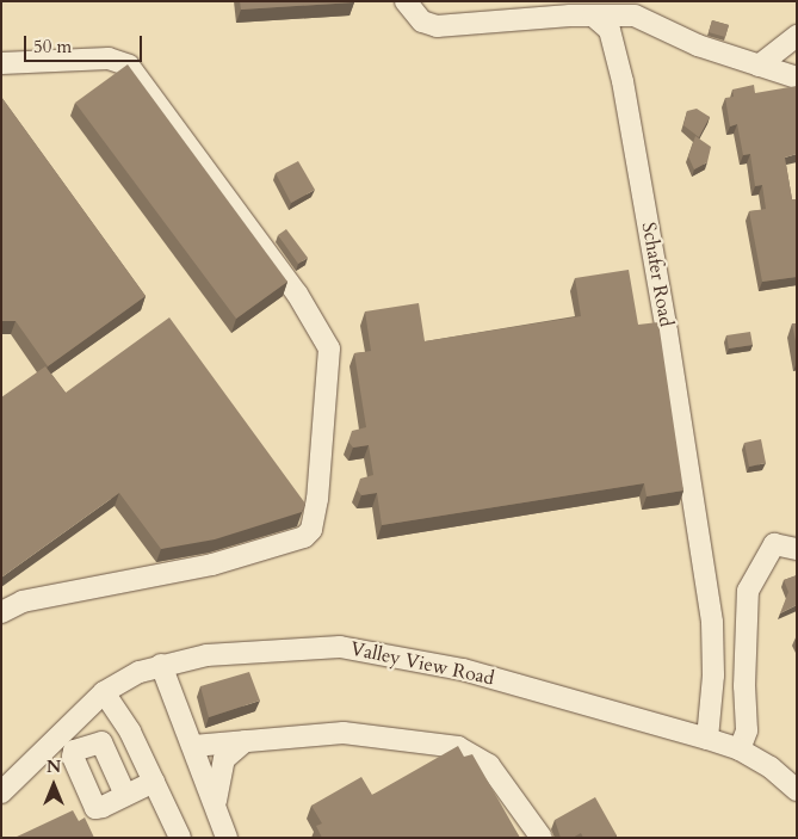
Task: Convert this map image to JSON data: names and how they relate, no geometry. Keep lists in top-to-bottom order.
{
  "streets": {
    "street": ["Schafer Road", "Valley View Road"]
  },
  "crossings": [
    ["Schafer Road", "Valley View Road"]
  ],
  "scale_bar": "50 m",
  "north": "top"
}
